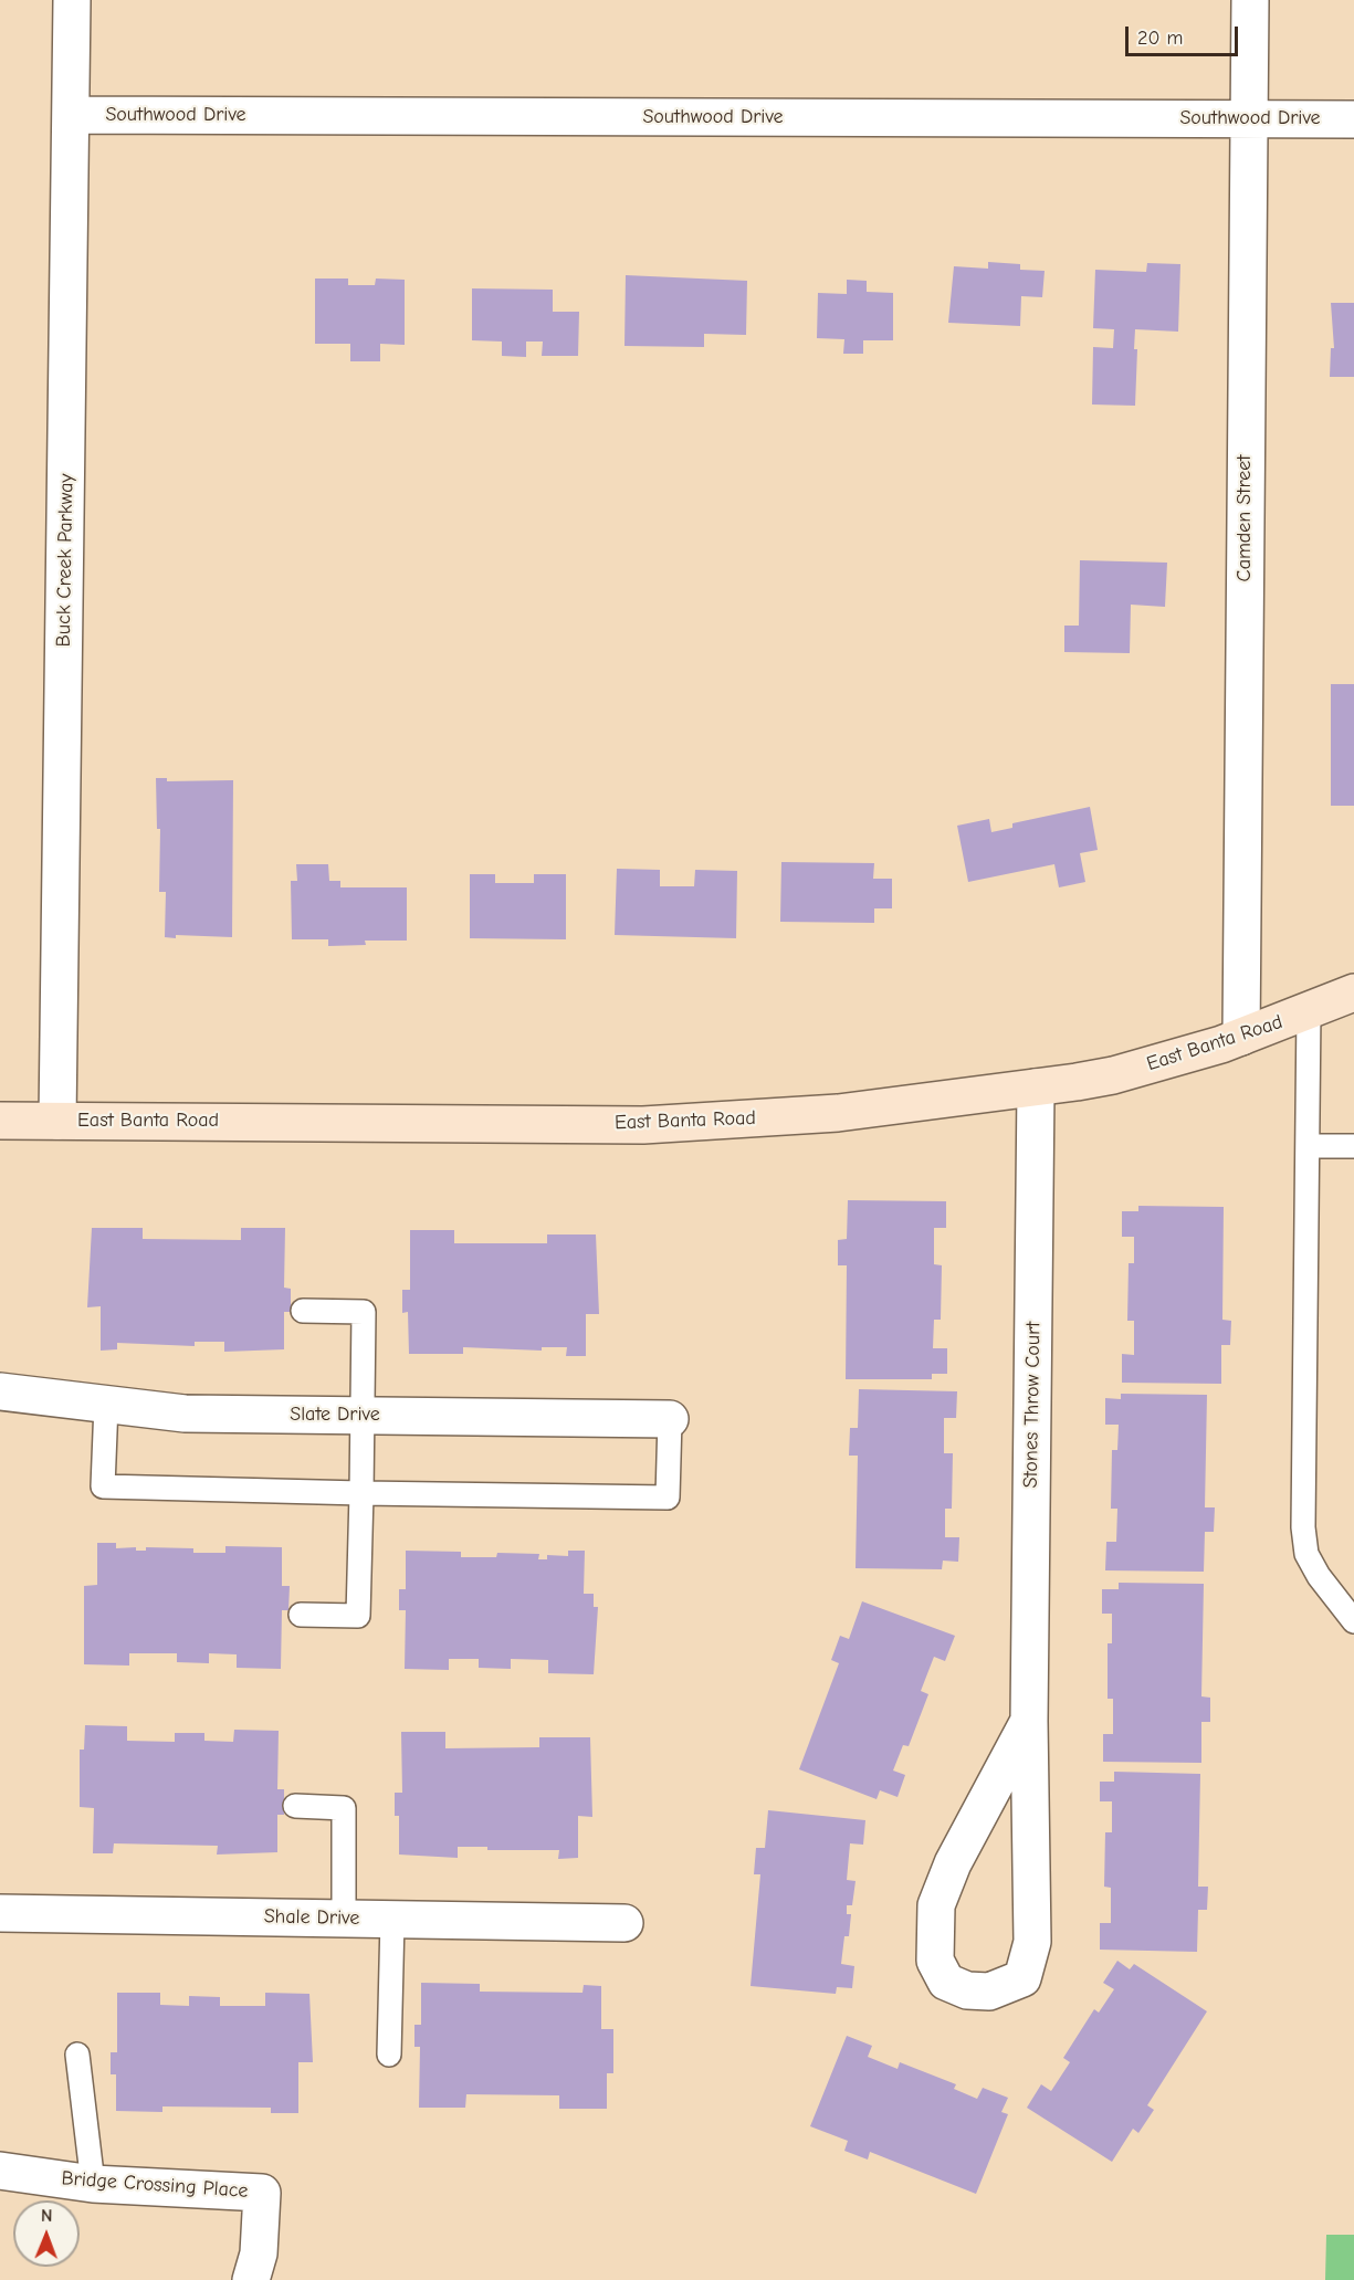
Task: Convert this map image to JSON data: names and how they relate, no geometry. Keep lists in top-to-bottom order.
{
  "streets": {
    "street": [
      "Southwood Drive",
      "Camden Street",
      "Buck Creek Parkway",
      "East Banta Road",
      "Stones Throw Court",
      "Slate Drive",
      "Shale Drive",
      "Bridge Crossing Place"
    ]
  },
  "crossings": [
    ["Southwood Drive", "Camden Street"],
    ["Southwood Drive", "Buck Creek Parkway"],
    ["Camden Street", "East Banta Road"],
    ["Buck Creek Parkway", "East Banta Road"],
    ["East Banta Road", "Stones Throw Court"]
  ],
  "scale_bar": "20 m",
  "north": "top"
}
